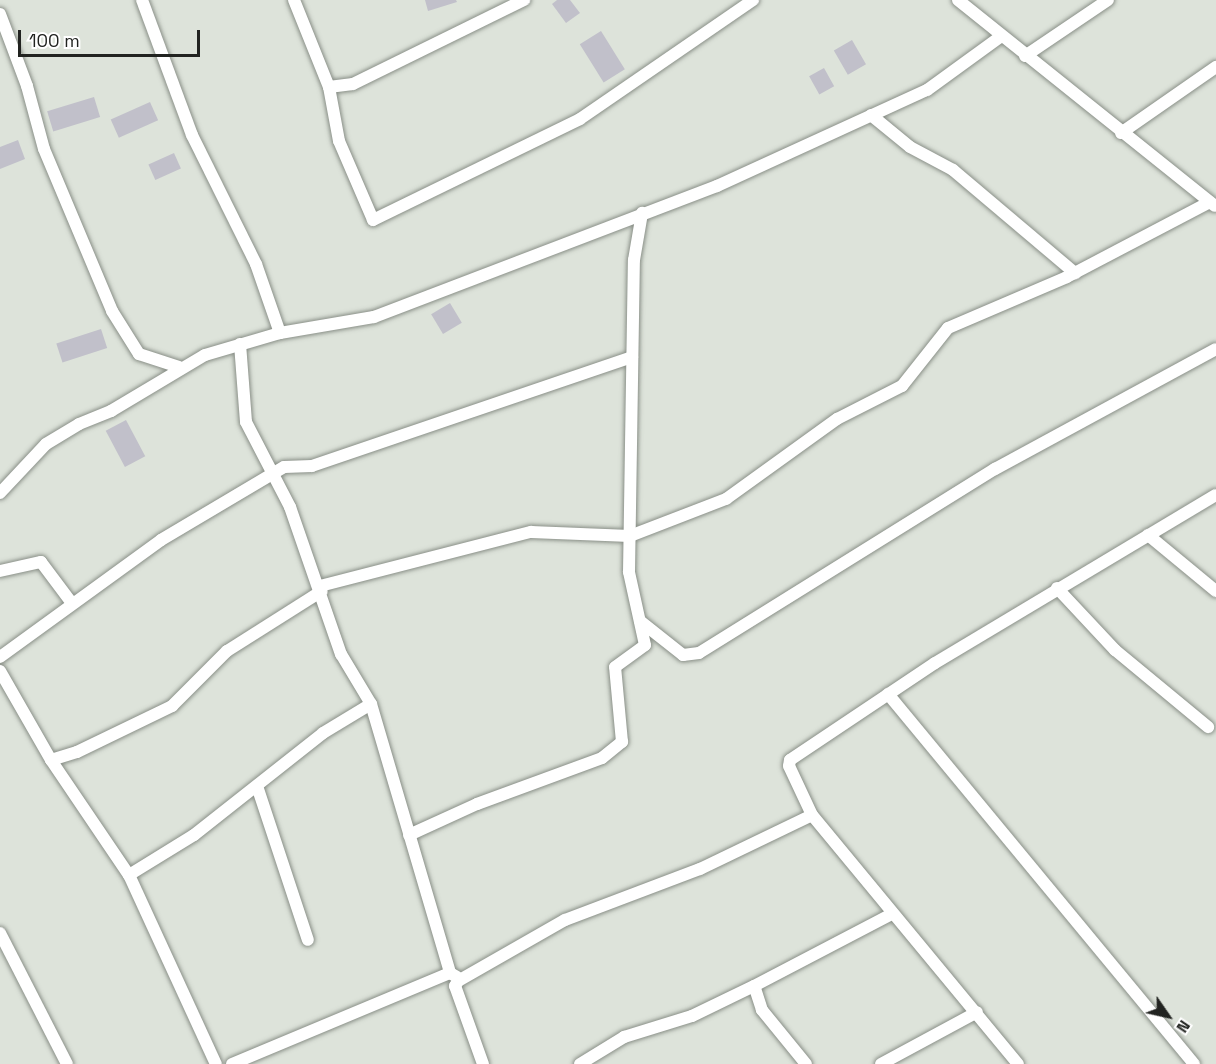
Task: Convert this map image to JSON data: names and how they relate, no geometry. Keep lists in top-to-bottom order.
{
  "scale_bar": "100 m",
  "north": "bottom right"
}
